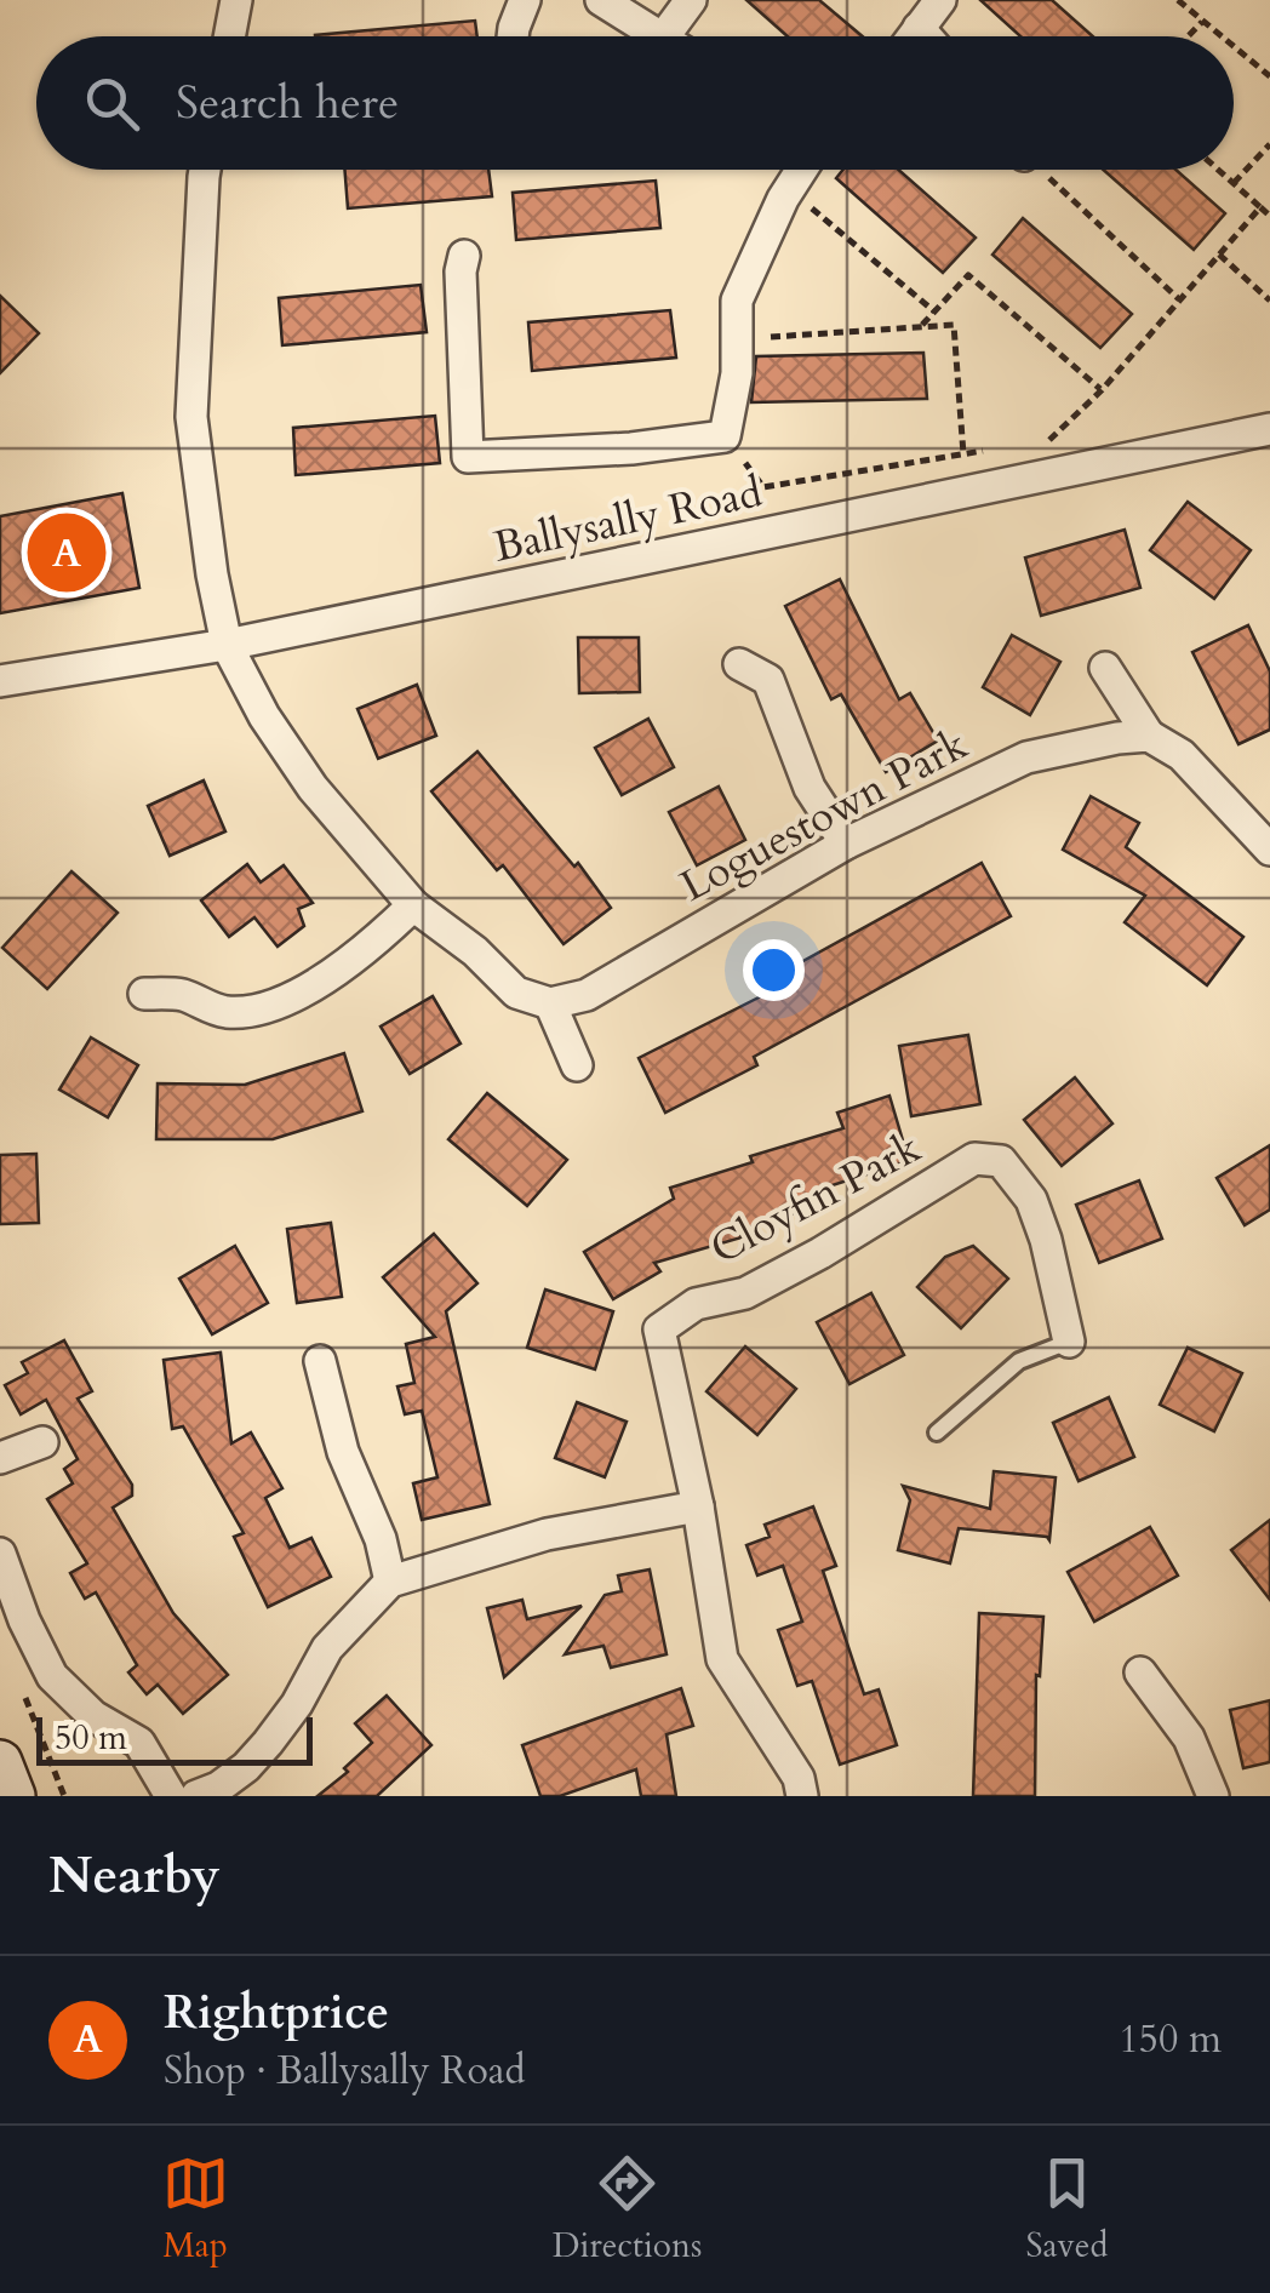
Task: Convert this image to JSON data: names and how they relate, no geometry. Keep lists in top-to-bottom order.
{
  "streets": {
    "street": ["Ballysally Road", "Loguestown Park", "Cloyfin Park"]
  },
  "scale_bar": "50 m",
  "page": {
    "search": "Search here",
    "pins": "A",
    "scale": "50 m",
    "heading": "Nearby",
    "list": [
      {
        "mark": "A",
        "name": "Rightprice",
        "note": "Shop · Ballysally Road",
        "value": "150 m"
      }
    ],
    "nav": ["Map", "Directions", "Saved"]
  }
}
